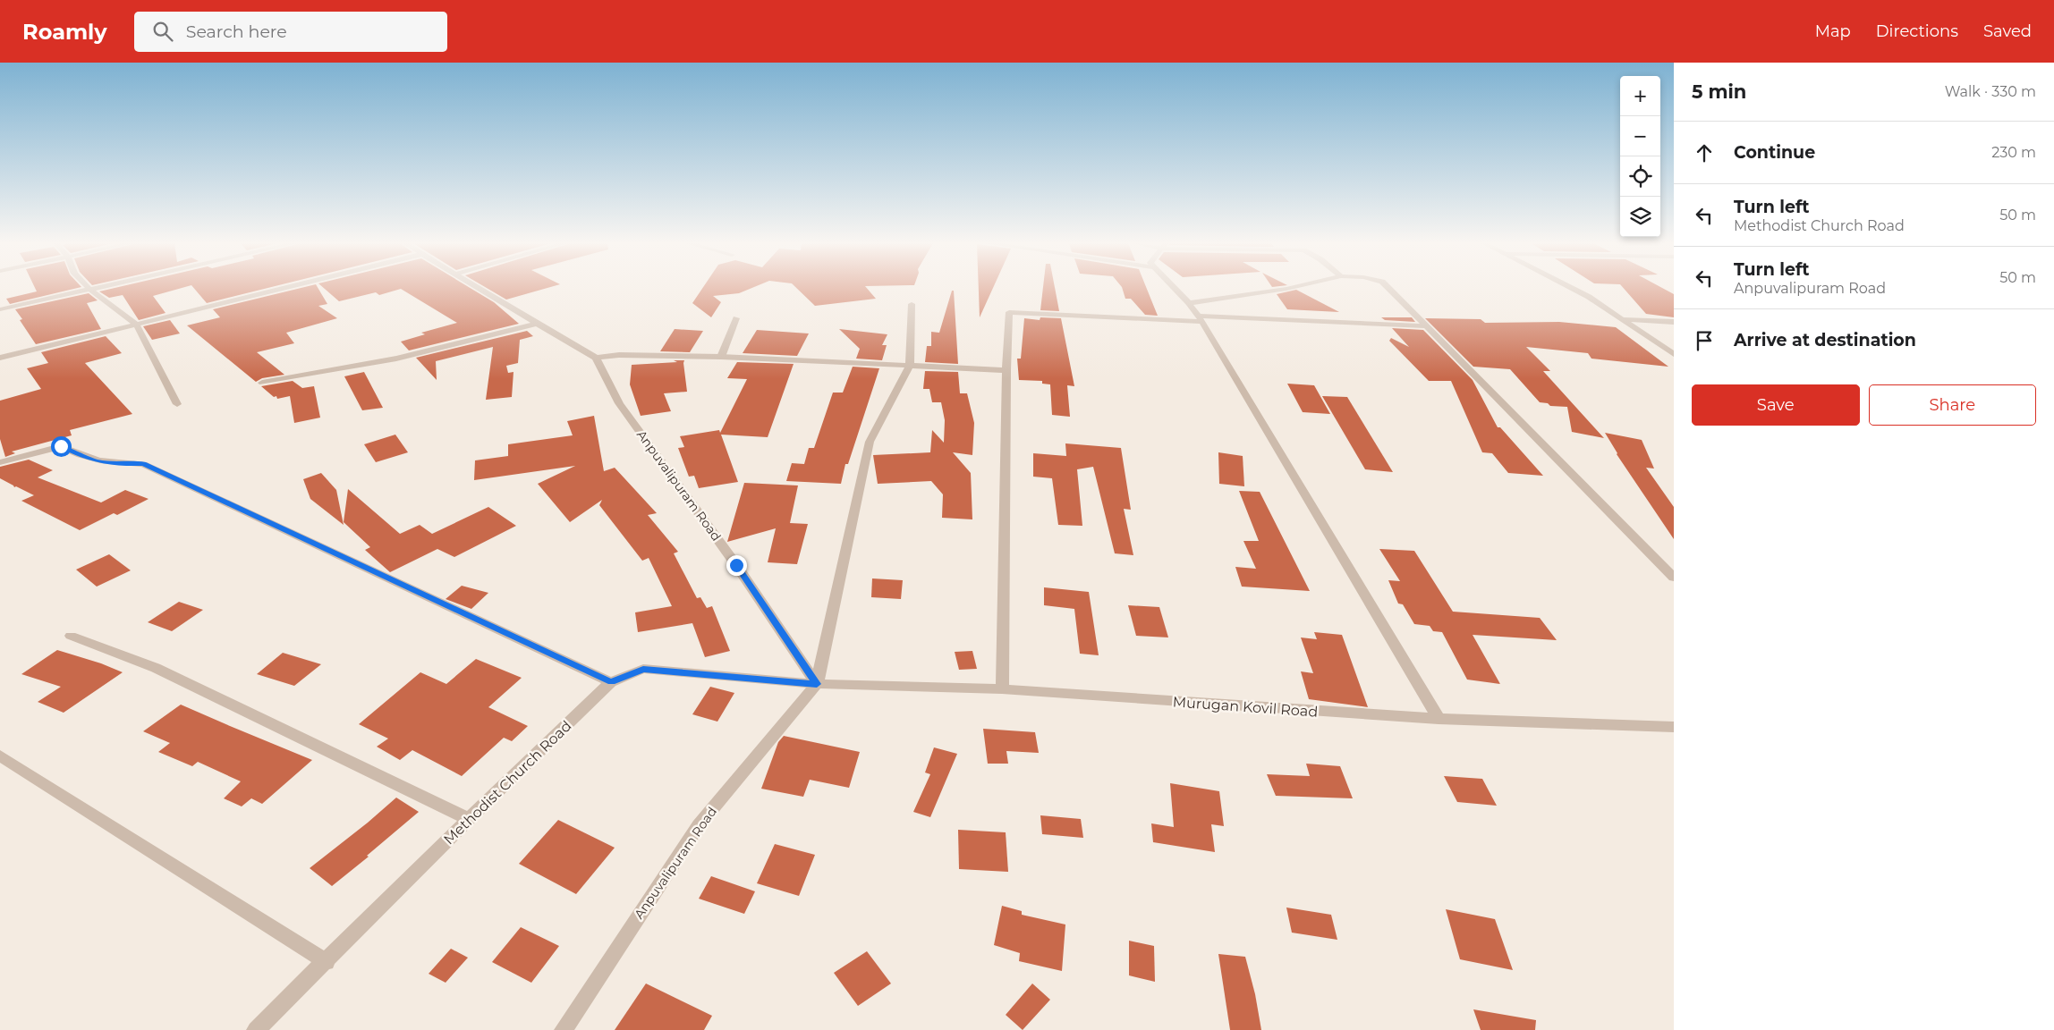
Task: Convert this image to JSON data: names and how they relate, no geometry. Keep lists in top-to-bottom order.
{
  "streets": {
    "street": ["Anpuvalipuram Road", "Murugan Kovil Road", "Methodist Church Road"]
  },
  "crossings": [
    ["Anpuvalipuram Road", "Murugan Kovil Road"],
    ["Anpuvalipuram Road", "Methodist Church Road"],
    ["Murugan Kovil Road", "Methodist Church Road"]
  ],
  "page": {
    "header": "Roamly",
    "search": "Search here",
    "nav": ["Map", "Directions", "Saved"],
    "heading": ["5 min", "Walk · 330 m"],
    "map_buttons": ["+", "−"],
    "list": [
      ["Continue", "230 m"],
      ["Turn left", "Methodist Church Road", "50 m"],
      ["Turn left", "Anpuvalipuram Road", "50 m"],
      "Arrive at destination"
    ],
    "buttons": ["Save", "Share"]
  }
}
